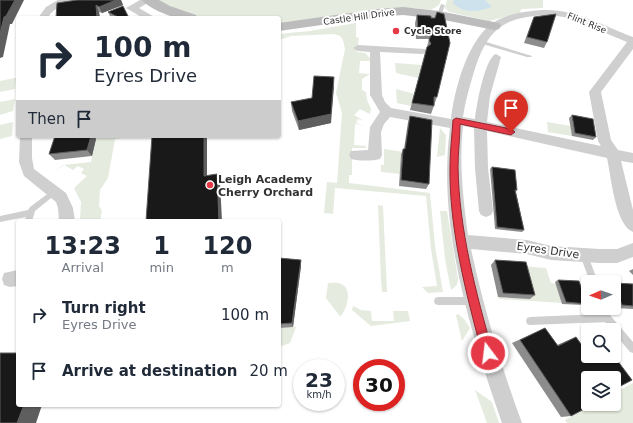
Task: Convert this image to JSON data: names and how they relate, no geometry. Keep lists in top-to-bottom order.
{
  "streets": {
    "street": ["Castle Hill Drive", "Flint Rise", "Eyres Drive"]
  },
  "crossings": [
    ["Castle Hill Drive", "Flint Rise"]
  ],
  "places": ["Cycle Store", "Leigh Academy Cherry Orchard"],
  "north": "left",
  "page": {
    "turn": ["100 m", "Eyres Drive"],
    "then": "Then",
    "eta": [
      "13:23",
      "Arrival",
      "1",
      "min",
      "120",
      "m"
    ],
    "list": [
      {
        "name": "Turn right",
        "note": "Eyres Drive",
        "value": "100 m"
      },
      {
        "name": "Arrive at destination",
        "value": "20 m"
      }
    ],
    "speed": "23 km/h",
    "limit": "30"
  }
}
